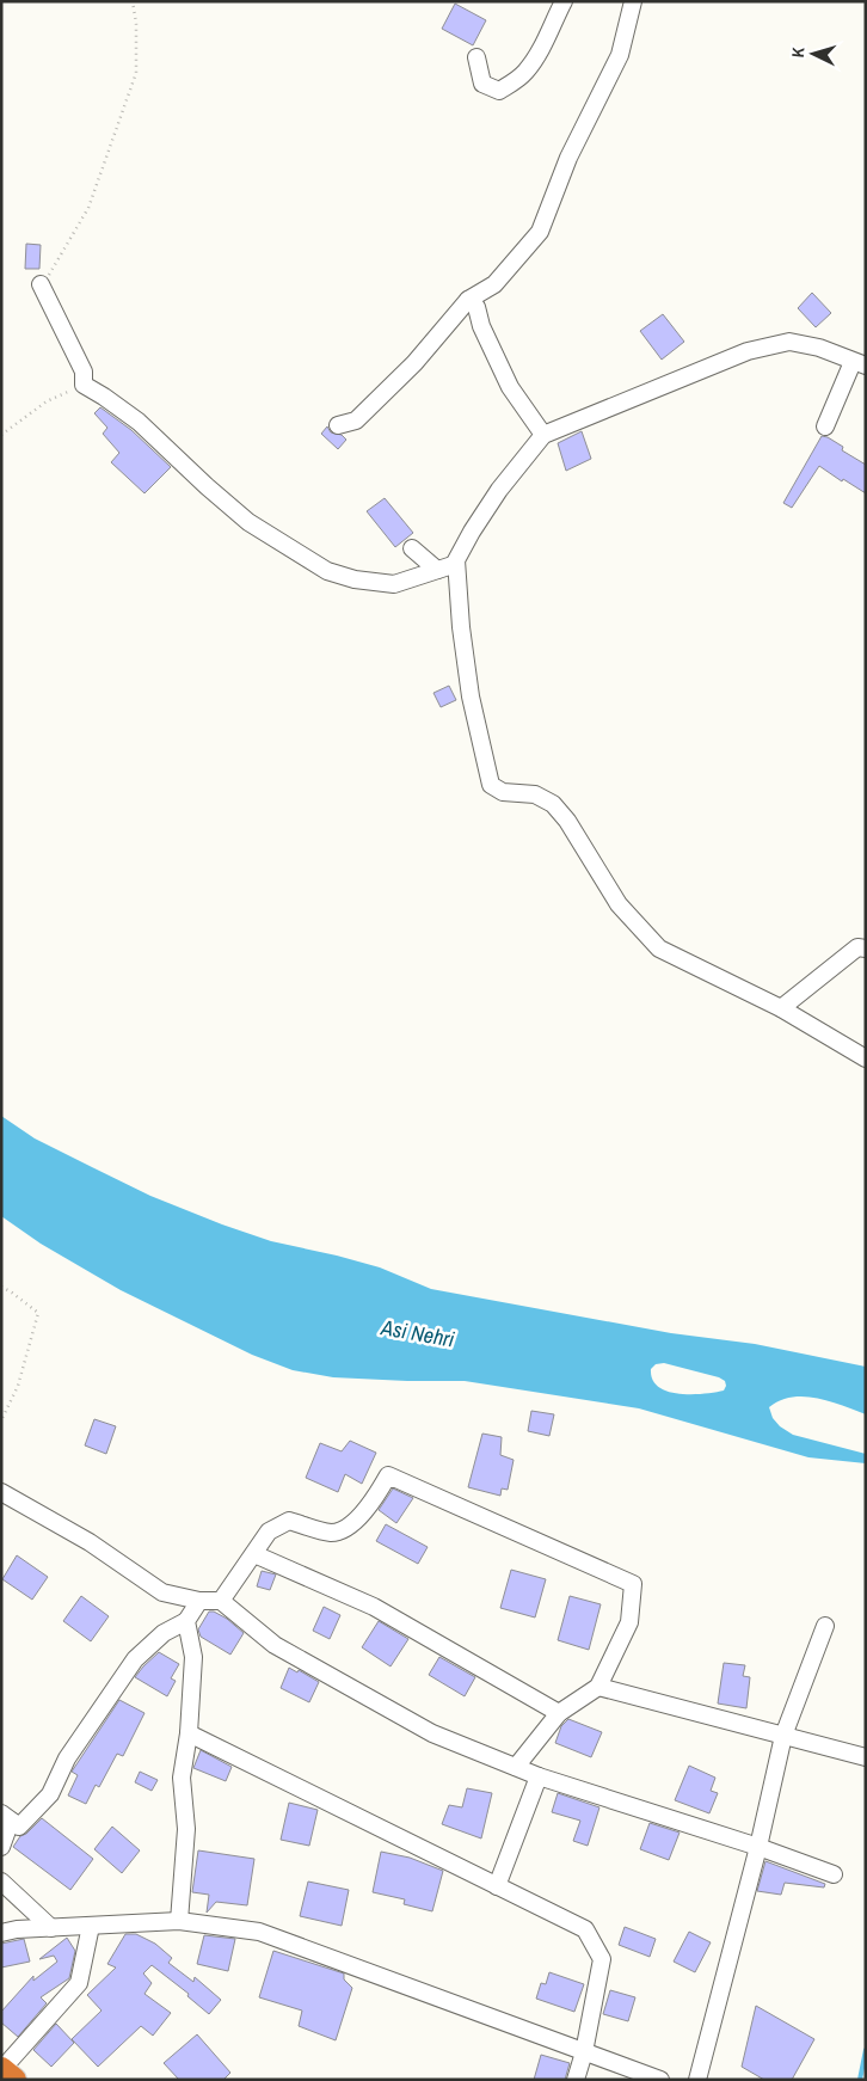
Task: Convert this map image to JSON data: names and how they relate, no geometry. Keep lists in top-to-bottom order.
{
  "water": ["Asi Nehri"],
  "north": "left"
}
